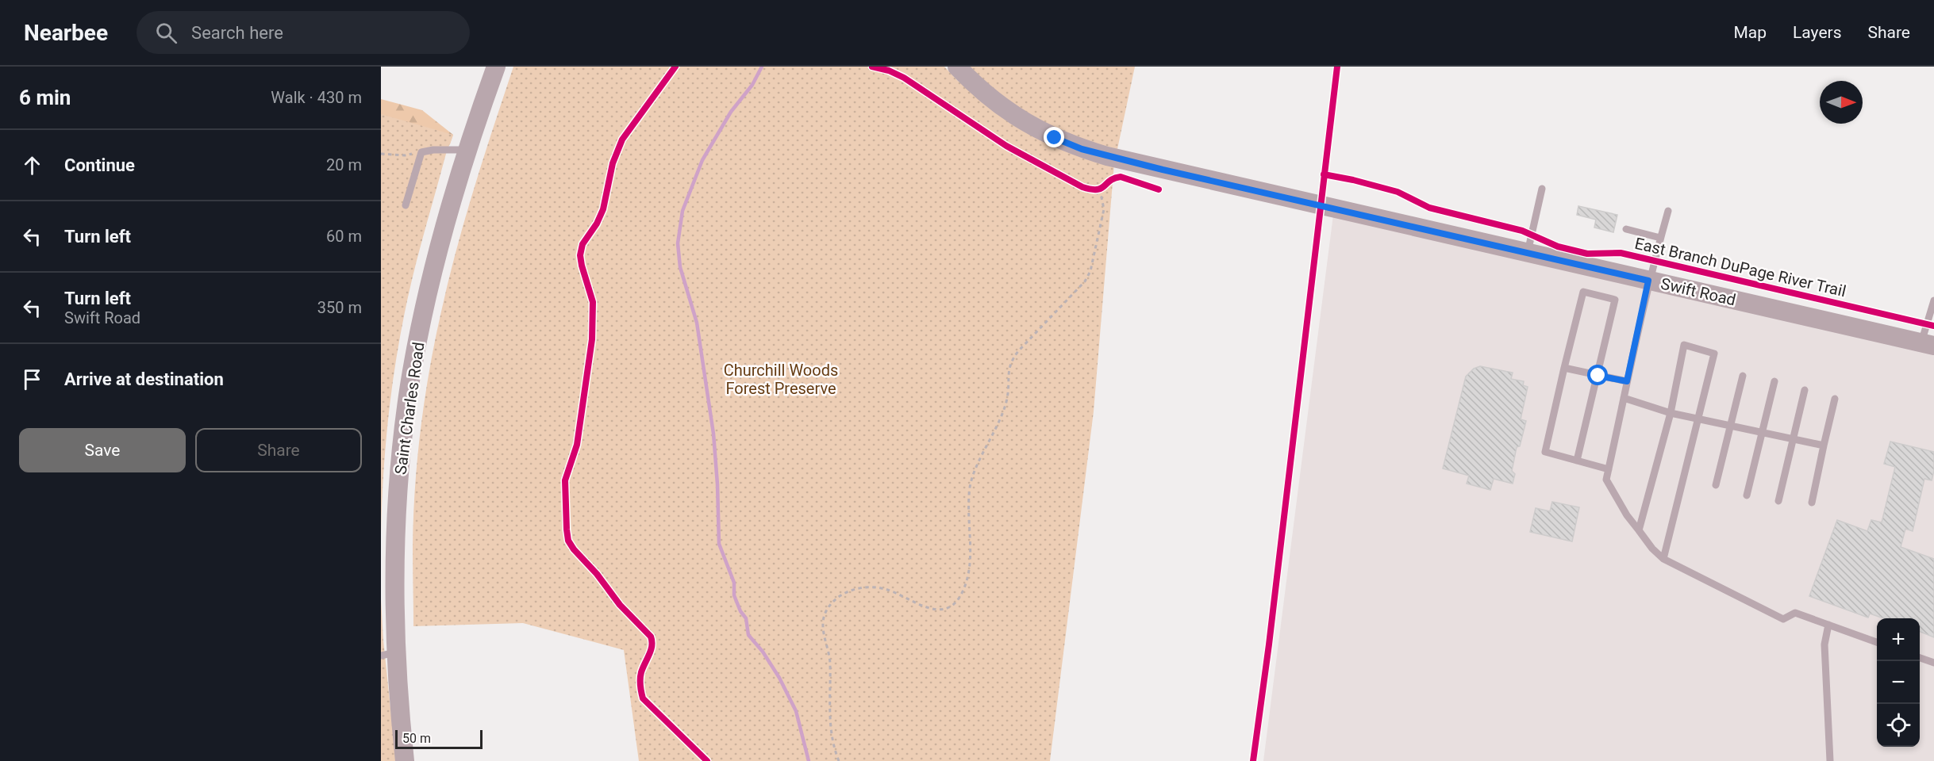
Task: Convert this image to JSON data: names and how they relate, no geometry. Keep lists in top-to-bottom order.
{
  "streets": {
    "street": ["Swift Road", "Saint Charles Road"],
    "cycle path": ["East Branch DuPage River Trail"]
  },
  "parks": ["Churchill Woods Forest Preserve"],
  "scale_bar": "50 m",
  "north": "right",
  "page": {
    "header": "Nearbee",
    "search": "Search here",
    "nav": ["Map", "Layers", "Share"],
    "heading": ["6 min", "Walk · 430 m"],
    "list": [
      ["Continue", "20 m"],
      ["Turn left", "60 m"],
      ["Turn left", "Swift Road", "350 m"],
      "Arrive at destination"
    ],
    "buttons": ["Save", "Share"],
    "map_buttons": ["+", "−"],
    "scale": "50 m"
  }
}
